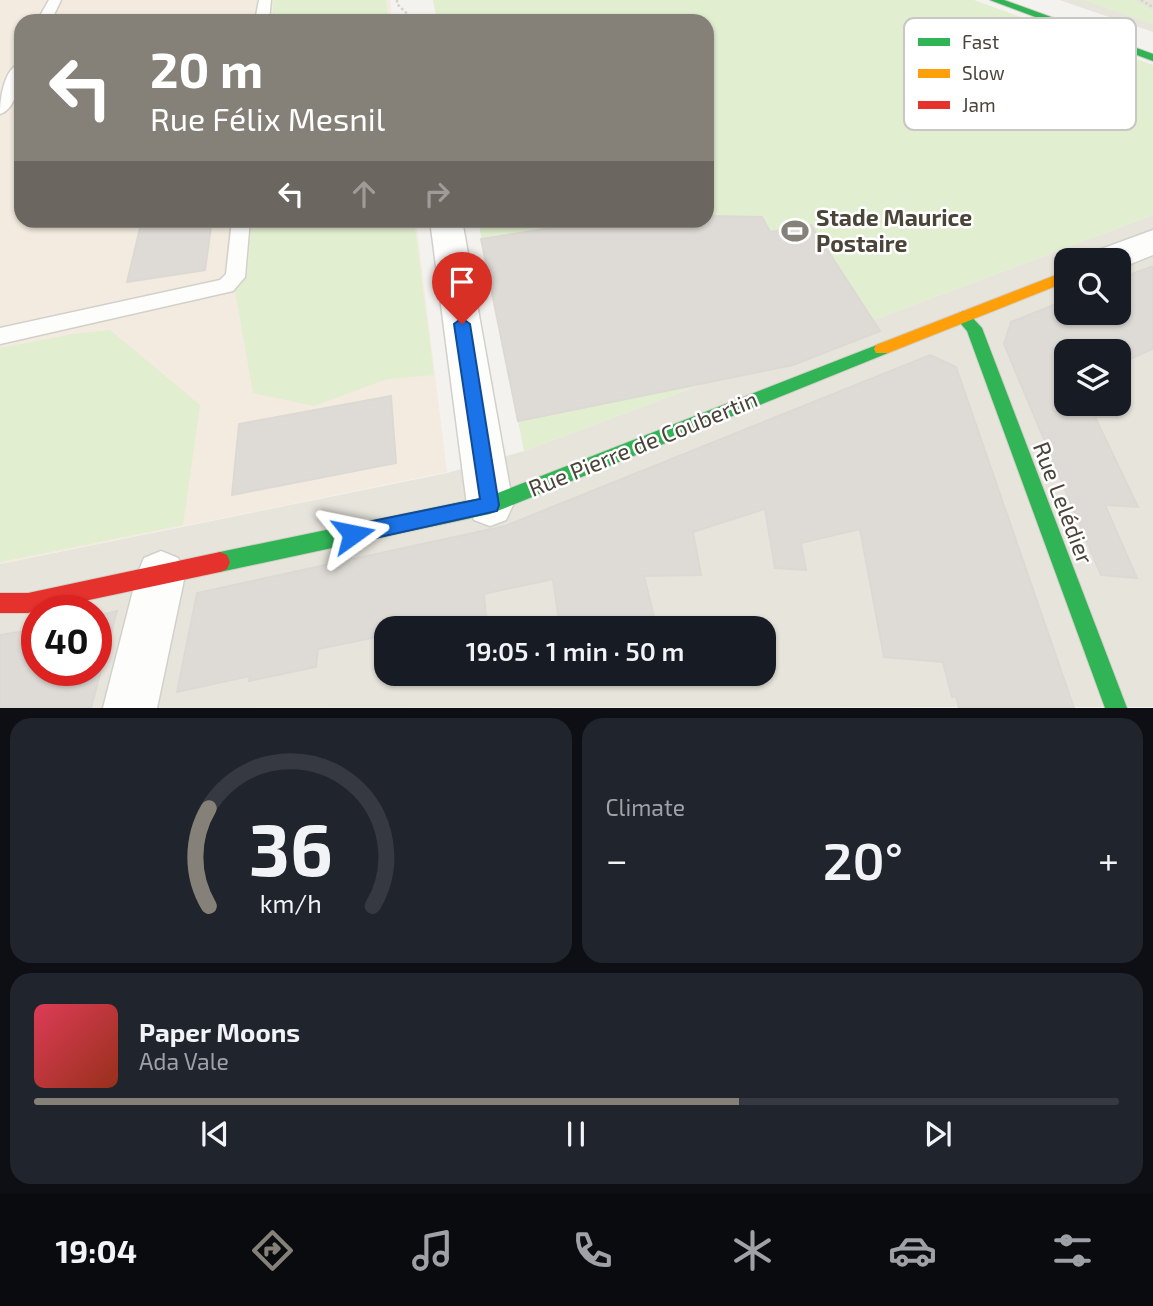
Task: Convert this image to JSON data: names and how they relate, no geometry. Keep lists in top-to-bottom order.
{
  "streets": {
    "street": ["Rue Pierre de Coubertin", "Rue Lelédier"]
  },
  "crossings": [
    ["Rue Pierre de Coubertin", "Rue Lelédier"]
  ],
  "places": {
    "sports": ["Stade Maurice Postaire"]
  },
  "legend": ["Fast", "Slow", "Jam"],
  "page": {
    "turn": ["20 m", "Rue Félix Mesnil"],
    "limit": "40",
    "trip": "19:05 · 1 min · 50 m",
    "tile": "Climate",
    "heat": ["−", "20°", "+"],
    "song": ["Paper Moons", "Ada Vale"],
    "tabs": "19:04",
    "gauge": ["36", "km/h"]
  }
}
